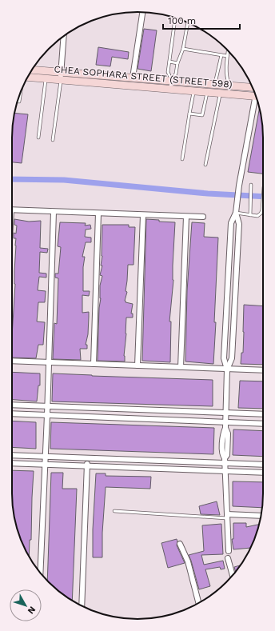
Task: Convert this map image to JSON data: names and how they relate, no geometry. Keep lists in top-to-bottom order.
{
  "streets": {
    "main road": ["CHEA SOPHARA STREET (STREET 598)"]
  },
  "scale_bar": "100 m",
  "north": "bottom right"
}
